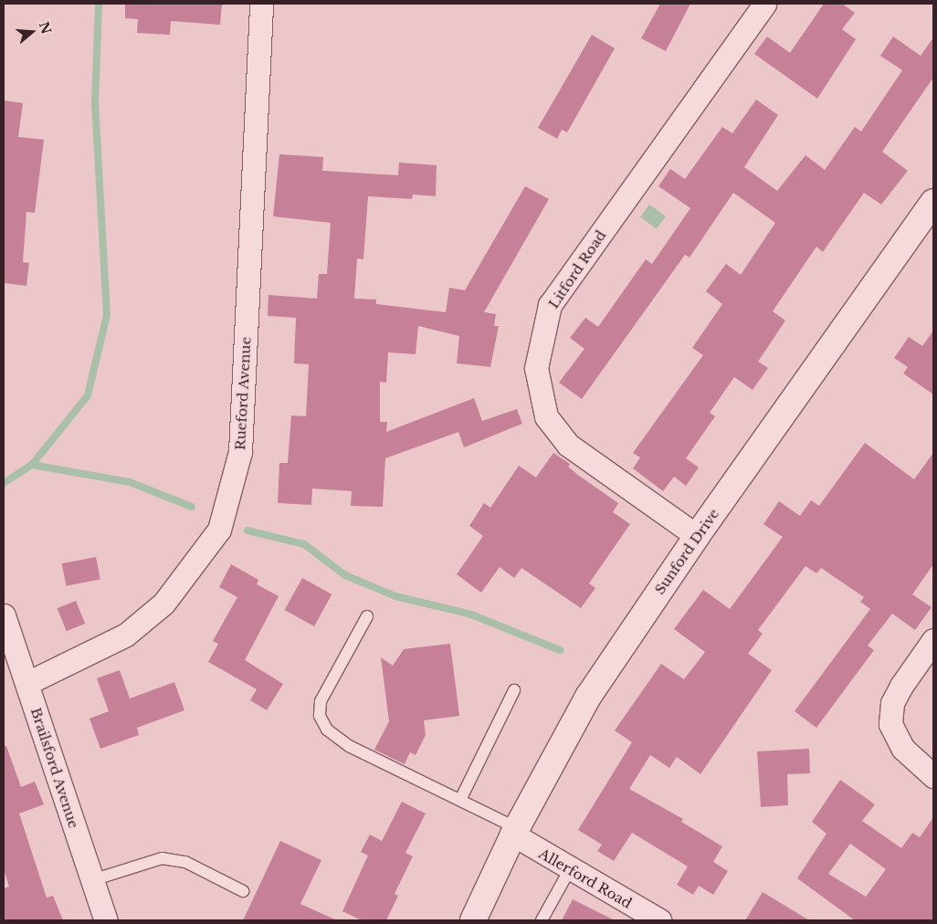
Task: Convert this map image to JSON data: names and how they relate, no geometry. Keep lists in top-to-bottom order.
{
  "streets": {
    "street": [
      "Litford Road",
      "Rueford Avenue",
      "Sunford Drive",
      "Brailsford Avenue",
      "Allerford Road"
    ]
  },
  "crossings": [
    ["Litford Road", "Sunford Drive"],
    ["Rueford Avenue", "Brailsford Avenue"],
    ["Sunford Drive", "Allerford Road"]
  ],
  "north": "right"
}
